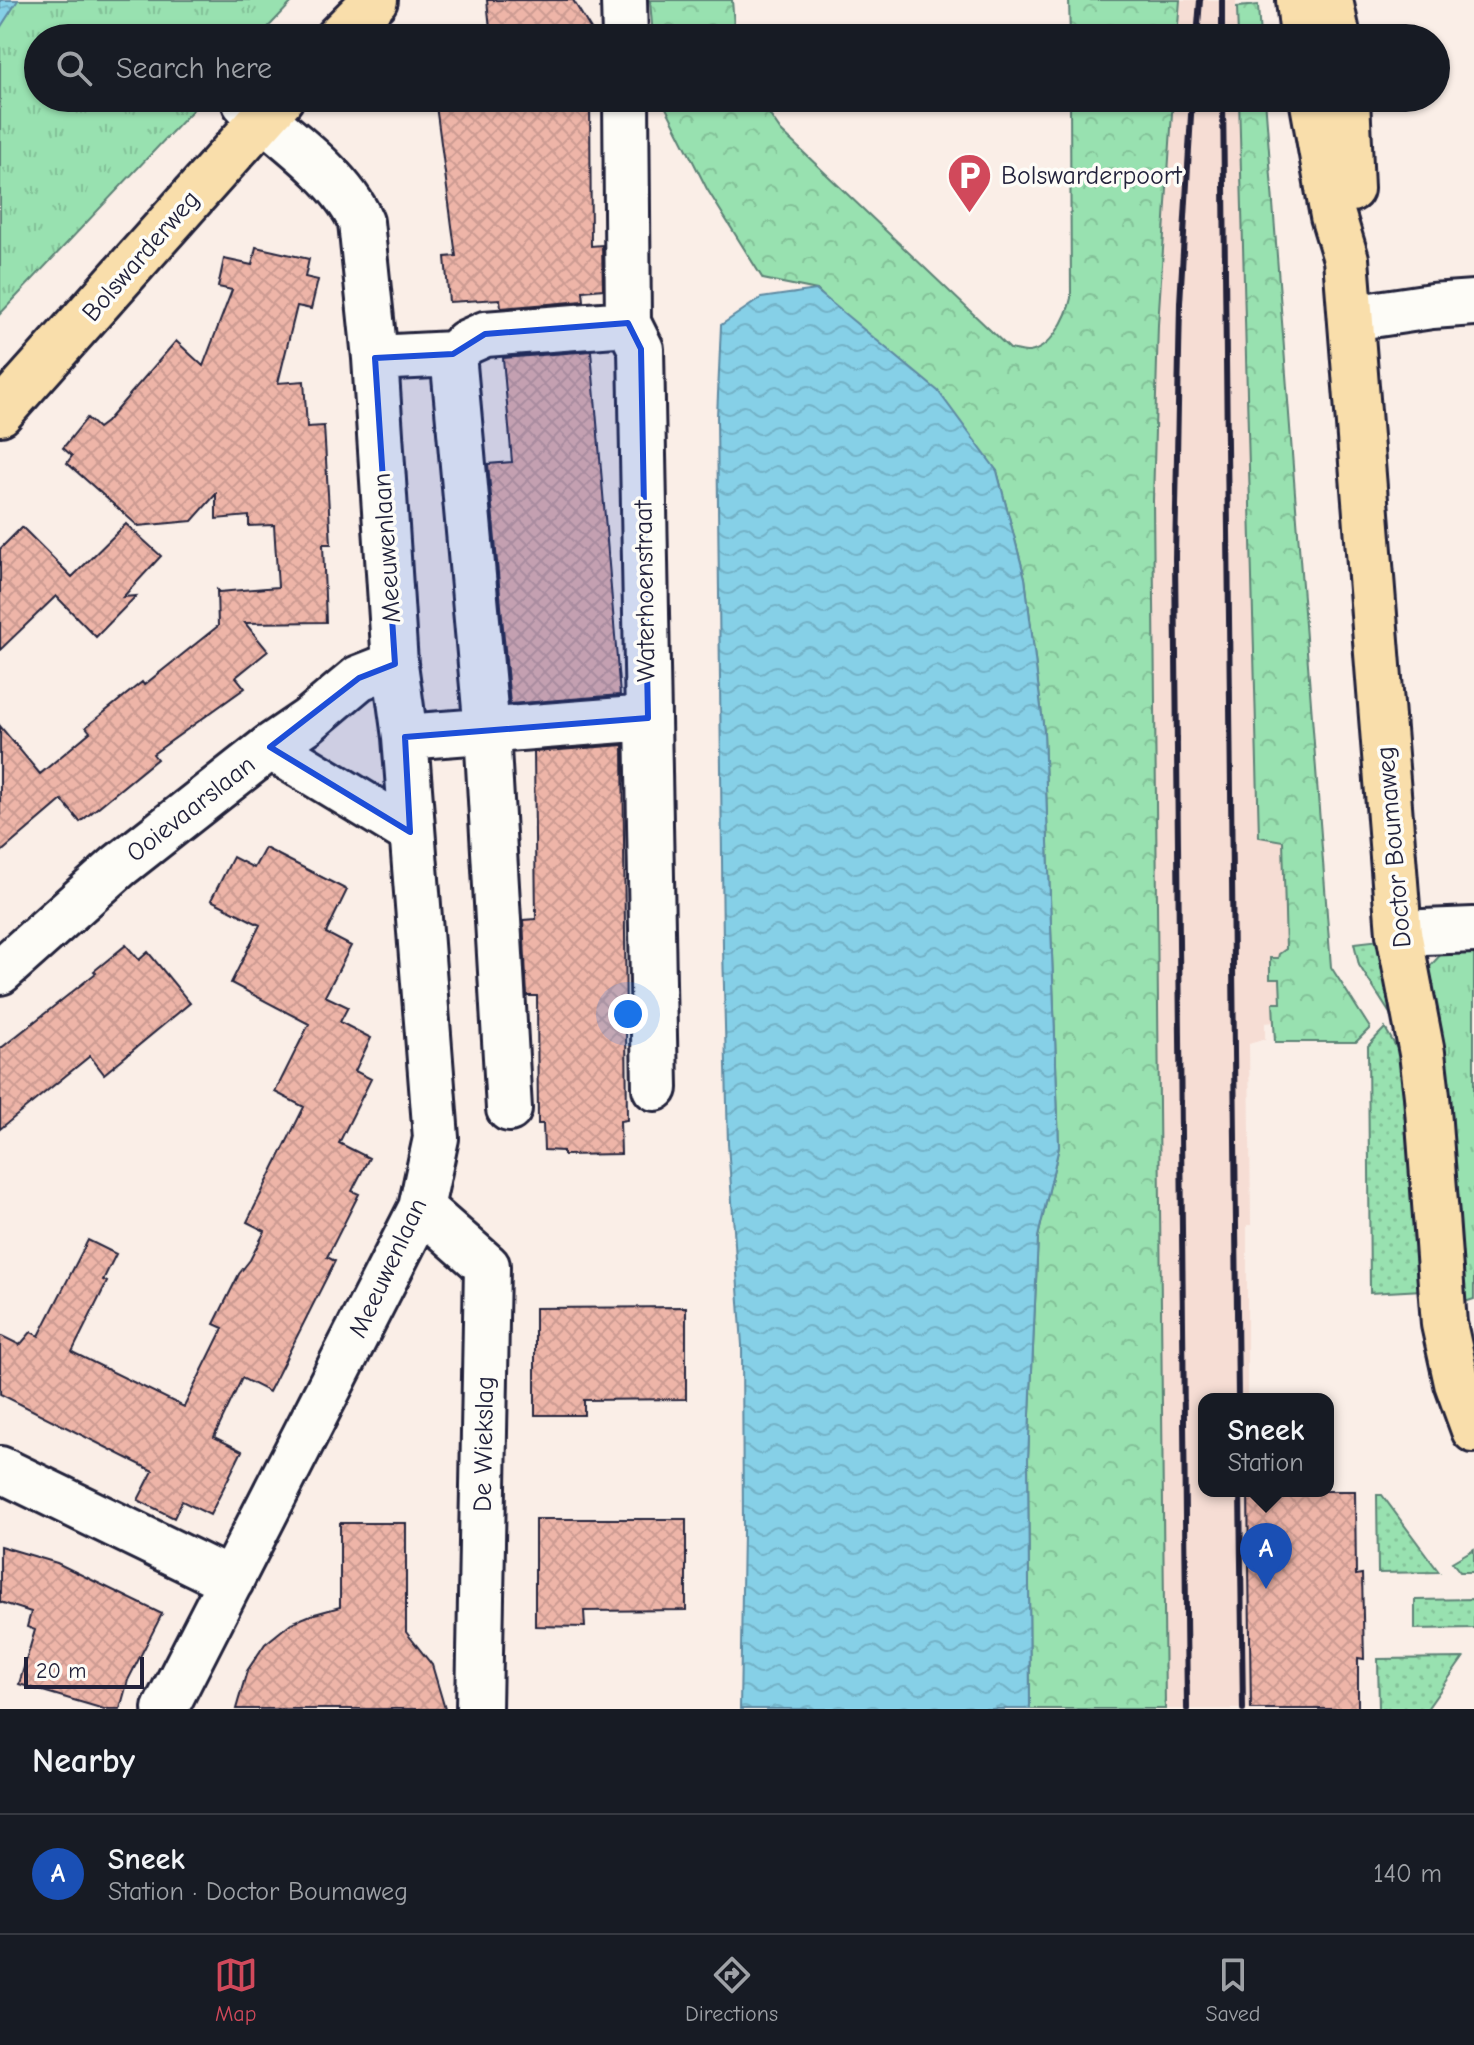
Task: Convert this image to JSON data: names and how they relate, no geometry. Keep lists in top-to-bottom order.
{
  "streets": {
    "main road": ["Bolswarderweg", "Doctor Boumaweg"],
    "street": [
      "Meeuwenlaan",
      "Waterhoenstraat",
      "Ooievaarslaan",
      "De Wiekslag"
    ]
  },
  "crossings": [
    ["Meeuwenlaan", "Ooievaarslaan"],
    ["Meeuwenlaan", "De Wiekslag"]
  ],
  "places": {
    "parking": ["Bolswarderpoort"]
  },
  "scale_bar": "20 m",
  "page": {
    "search": "Search here",
    "popup": ["Sneek", "Station"],
    "pins": "A",
    "scale": "20 m",
    "heading": "Nearby",
    "list": [
      {
        "mark": "A",
        "name": "Sneek",
        "note": "Station · Doctor Boumaweg",
        "value": "140 m"
      }
    ],
    "nav": ["Map", "Directions", "Saved"]
  }
}
